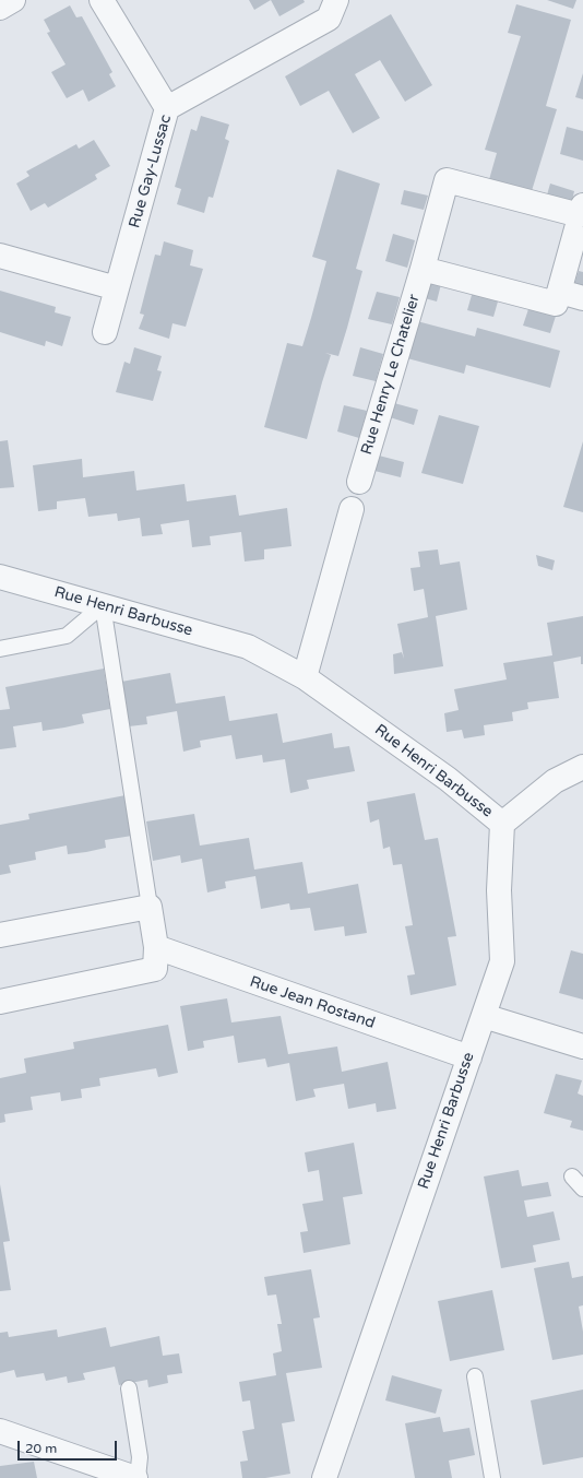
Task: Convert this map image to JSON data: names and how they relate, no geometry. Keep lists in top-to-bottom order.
{
  "streets": {
    "street": [
      "Rue Gay-Lussac",
      "Rue Henry Le Chatelier",
      "Rue Henri Barbusse",
      "Rue Jean Rostand"
    ]
  },
  "crossings": [
    ["Rue Henri Barbusse", "Rue Jean Rostand"]
  ],
  "scale_bar": "20 m"
}
